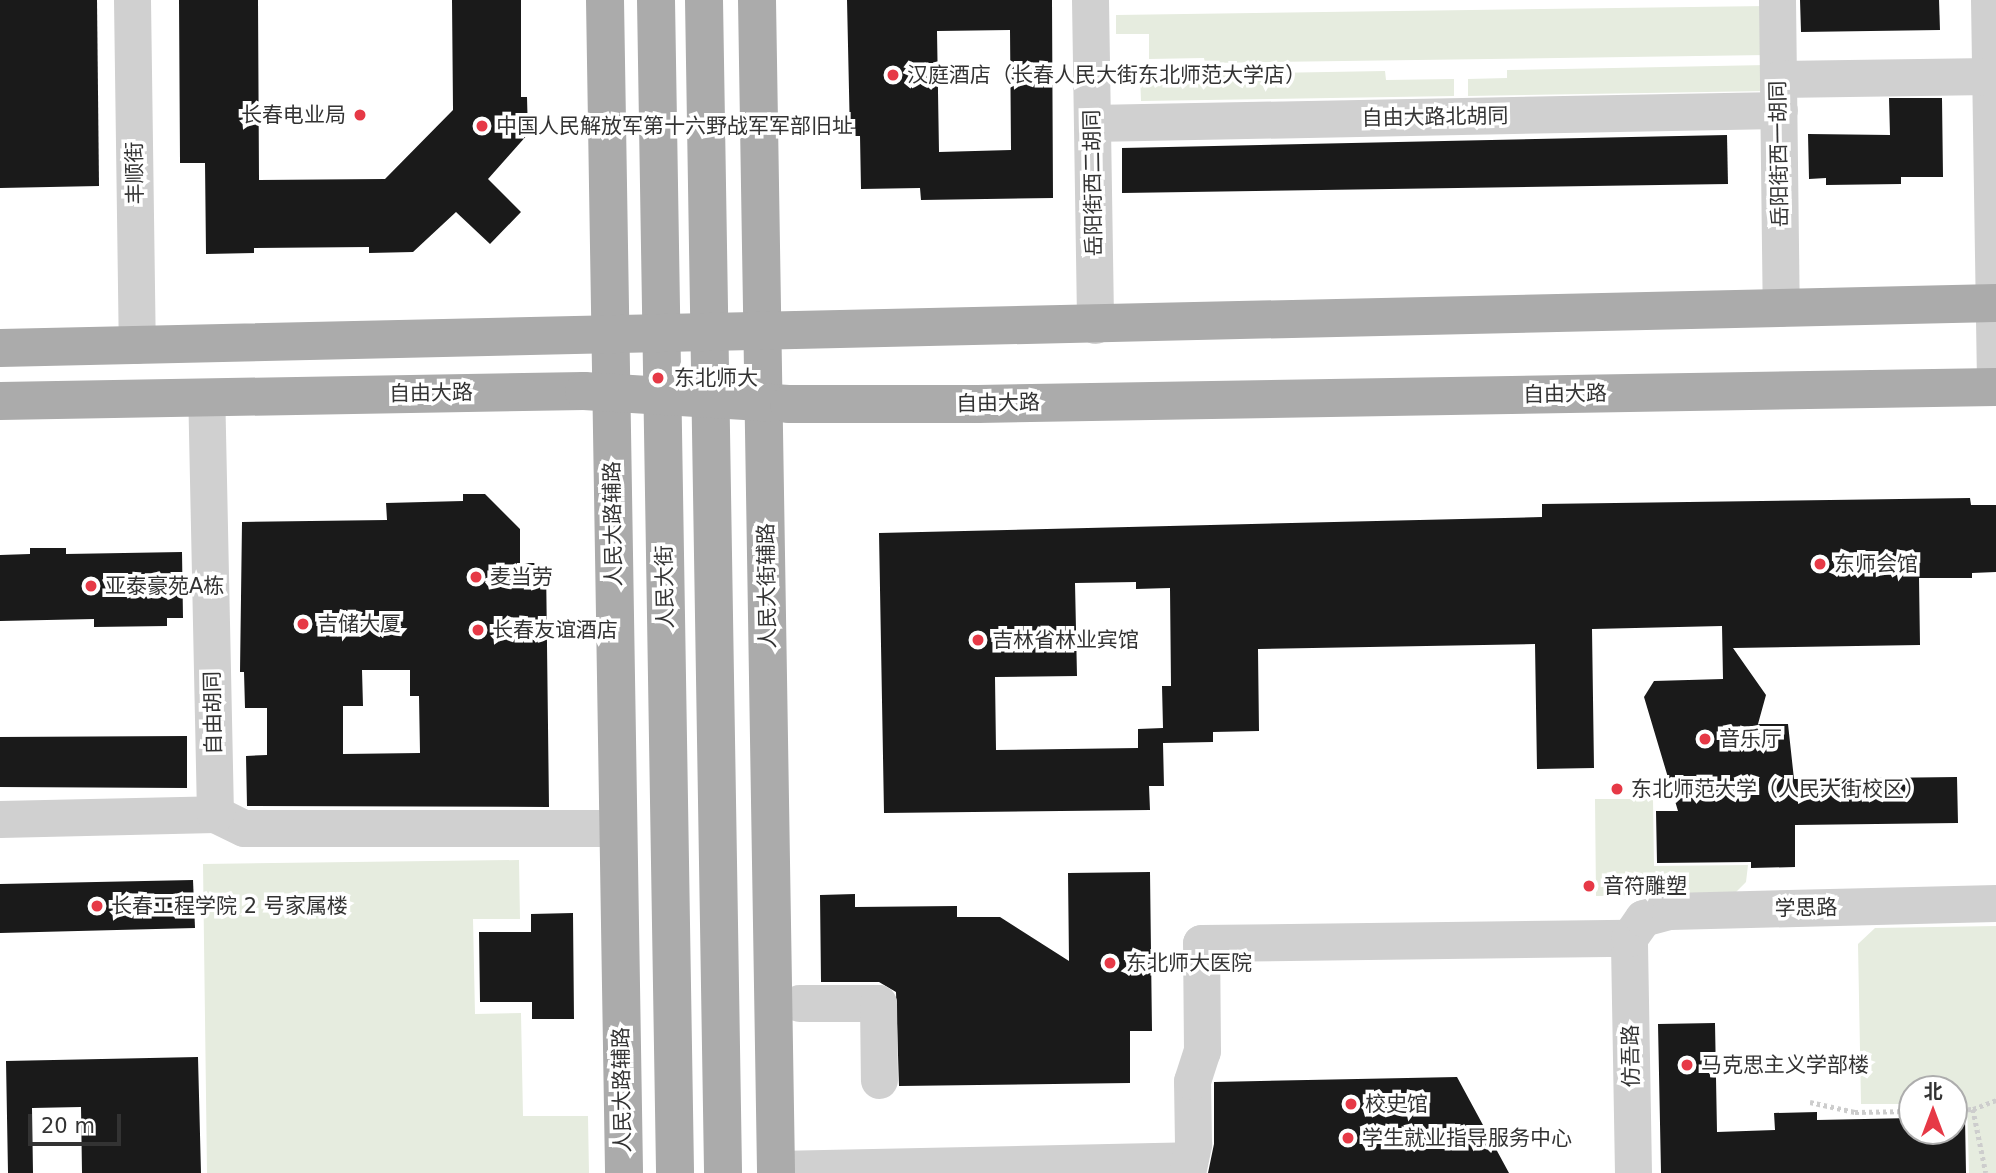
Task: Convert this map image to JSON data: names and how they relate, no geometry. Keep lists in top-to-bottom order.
{
  "streets": {
    "main road": [
      "自由大路",
      "人民大路辅路",
      "人民大街辅路",
      "人民大街"
    ],
    "street": [
      "自由大路北胡同",
      "岳阳街西一胡同",
      "丰顺街",
      "岳阳街西二胡同",
      "自由胡同",
      "学思路",
      "仿吾路"
    ]
  },
  "crossings": [
    ["自由大路北胡同", "岳阳街西一胡同"],
    ["自由大路北胡同", "岳阳街西二胡同"],
    ["自由大路", "人民大路辅路"],
    ["自由大路", "人民大街辅路"],
    ["自由大路", "人民大街"],
    ["自由大路", "自由胡同"],
    ["学思路", "仿吾路"]
  ],
  "places": [
    "汉庭酒店（长春人民大街东北师范大学店）",
    "长春电业局",
    "中国人民解放军第十六野战军军部旧址",
    "东北师大",
    "东师会馆",
    "麦当劳",
    "亚泰豪苑A栋",
    "吉储大厦",
    "长春友谊酒店",
    "吉林省林业宾馆",
    "音乐厅",
    "东北师范大学（人民大街校区）",
    "音符雕塑",
    "长春工程学院 2 号家属楼",
    "东北师大医院",
    "马克思主义学部楼",
    "校史馆",
    "学生就业指导服务中心"
  ],
  "scale_bar": "20 m",
  "north": "top"
}
